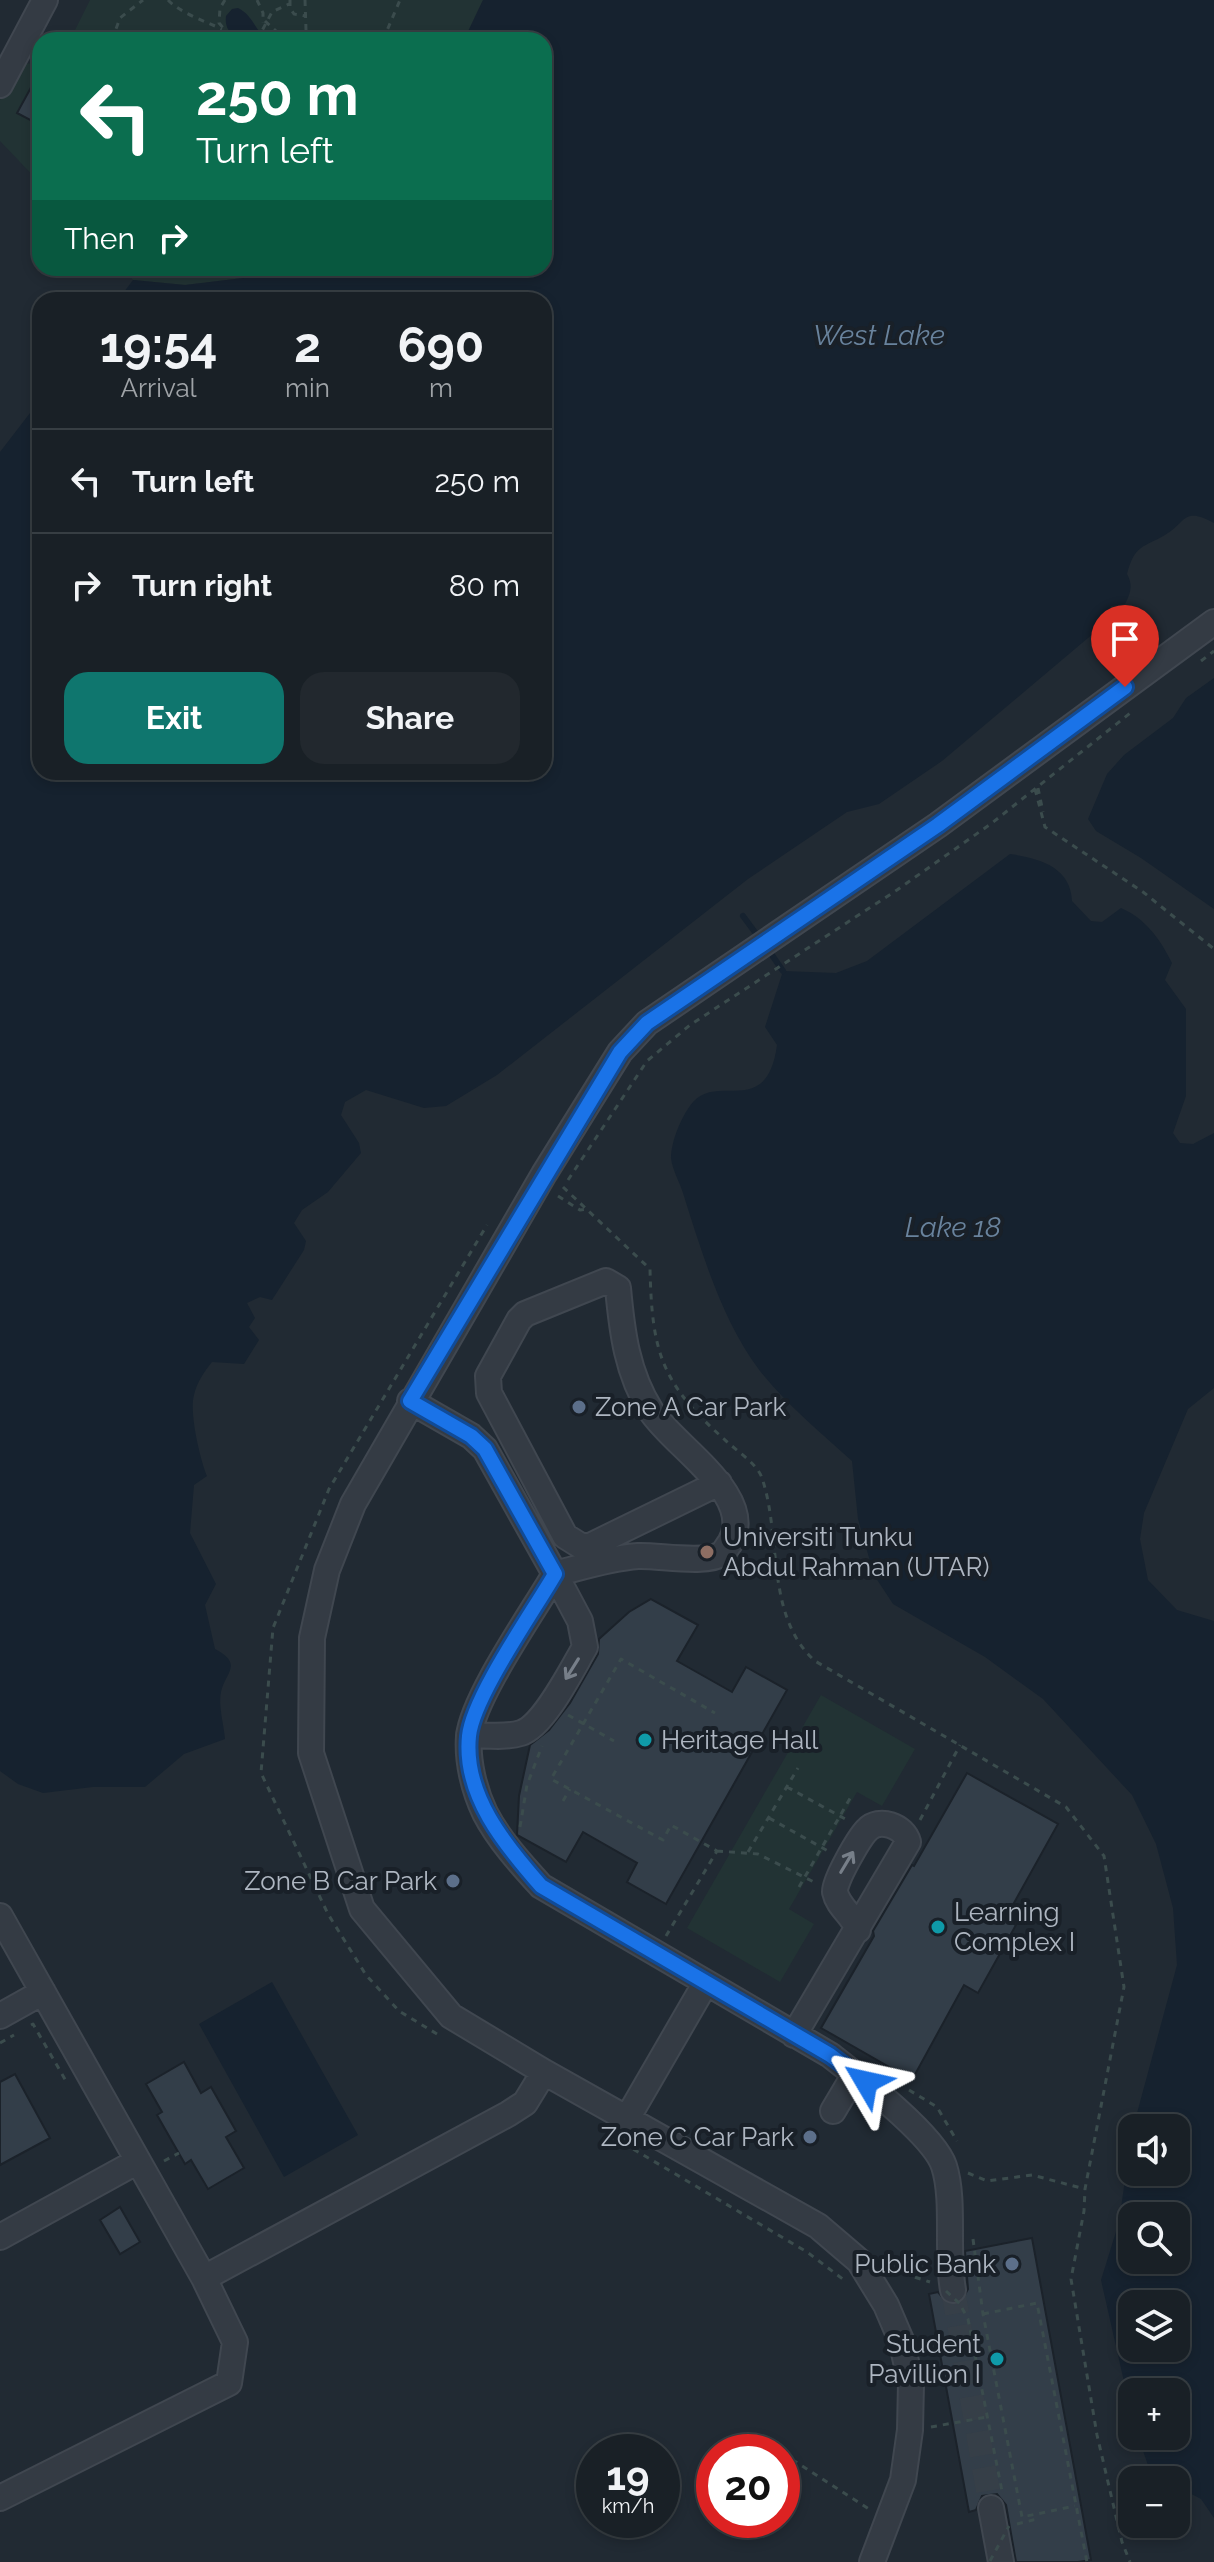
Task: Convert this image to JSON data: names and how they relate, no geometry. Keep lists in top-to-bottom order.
{
  "water": ["West Lake", "Lake 18"],
  "places": [
    "Zone A Car Park",
    "Universiti Tunku Abdul Rahman (UTAR)",
    "Heritage Hall",
    "Zone B Car Park",
    "Learning Complex I",
    "Zone C Car Park",
    "Public Bank",
    "Student Pavillion I"
  ],
  "page": {
    "turn": ["250 m", "Turn left"],
    "then": "Then",
    "eta": [
      "19:54",
      "Arrival",
      "2",
      "min",
      "690",
      "m"
    ],
    "list": [
      {
        "name": "Turn left",
        "value": "250 m"
      },
      {
        "name": "Turn right",
        "value": "80 m"
      }
    ],
    "buttons": ["Exit", "Share"],
    "map_buttons": ["+", "−"],
    "speed": "19 km/h",
    "limit": "20"
  }
}
